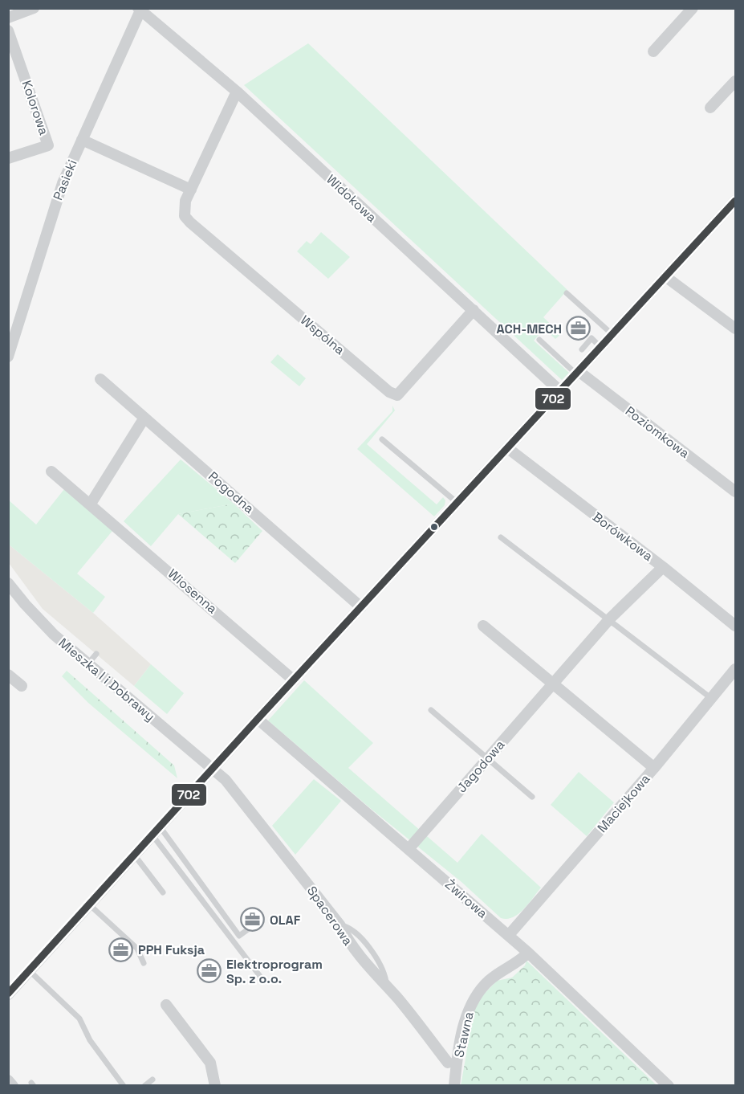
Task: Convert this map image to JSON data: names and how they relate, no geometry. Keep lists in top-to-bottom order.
{
  "streets": {
    "street": [
      "Kolorowa",
      "Pasieki",
      "Widokowa",
      "Wspólna",
      "Poziomkowa",
      "Pogodna",
      "Borówkowa",
      "Wiosenna",
      "Mieszka I i Dobrawy",
      "Jagodowa",
      "Maciejkowa",
      "Żwirowa",
      "Spacerowa",
      "Stawna"
    ]
  },
  "crossings": [
    ["Pasieki", "Widokowa"],
    ["Widokowa", "Wspólna"],
    ["Borówkowa", "Jagodowa"],
    ["Mieszka I i Dobrawy", "Spacerowa"],
    ["Jagodowa", "Żwirowa"],
    ["Maciejkowa", "Żwirowa"],
    ["Żwirowa", "Stawna"]
  ],
  "places": {
    "office": [
      "ACH-MECH",
      "OLAF",
      "PPH Fuksja",
      "Elektroprogram Sp. z o.o."
    ]
  },
  "lines": ["transit line 702"]
}
